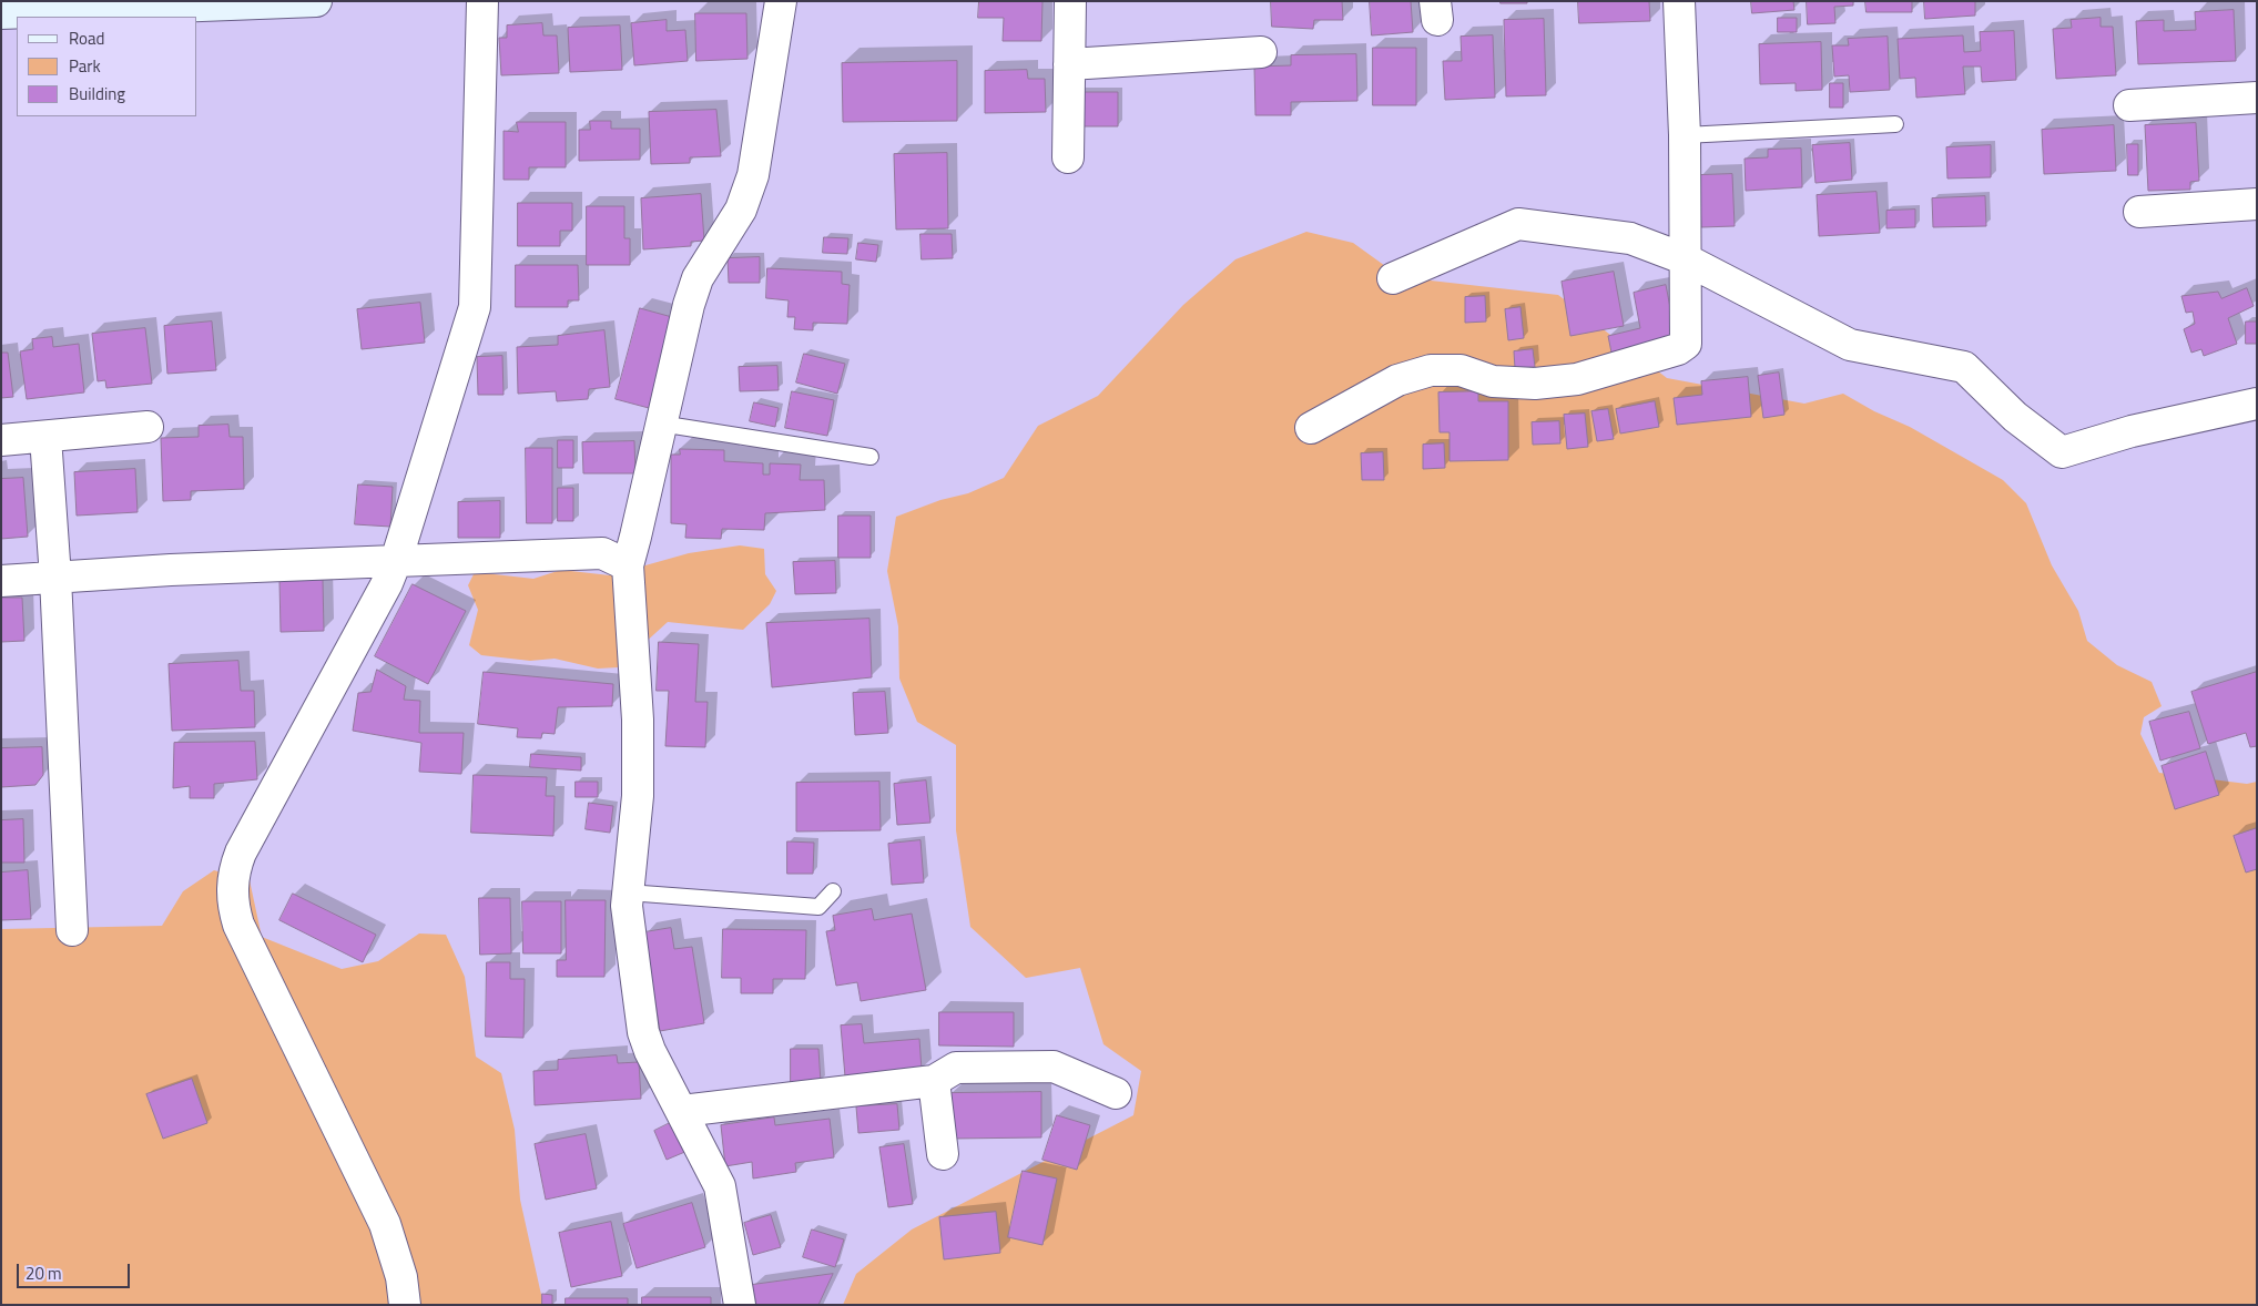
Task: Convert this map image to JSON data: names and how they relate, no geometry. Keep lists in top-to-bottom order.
{
  "legend": ["Road", "Park", "Building"],
  "scale_bar": "20 m"
}
